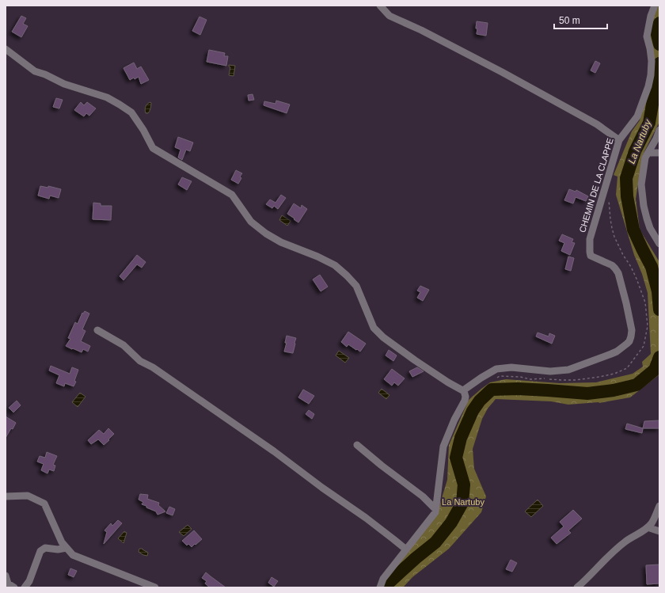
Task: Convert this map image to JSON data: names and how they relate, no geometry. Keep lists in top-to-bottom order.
{
  "streets": {
    "street": ["CHEMIN DE LA CLAPPE"]
  },
  "water": ["La Nartuby"],
  "parks": ["La Nartuby"],
  "scale_bar": "50 m"
}
